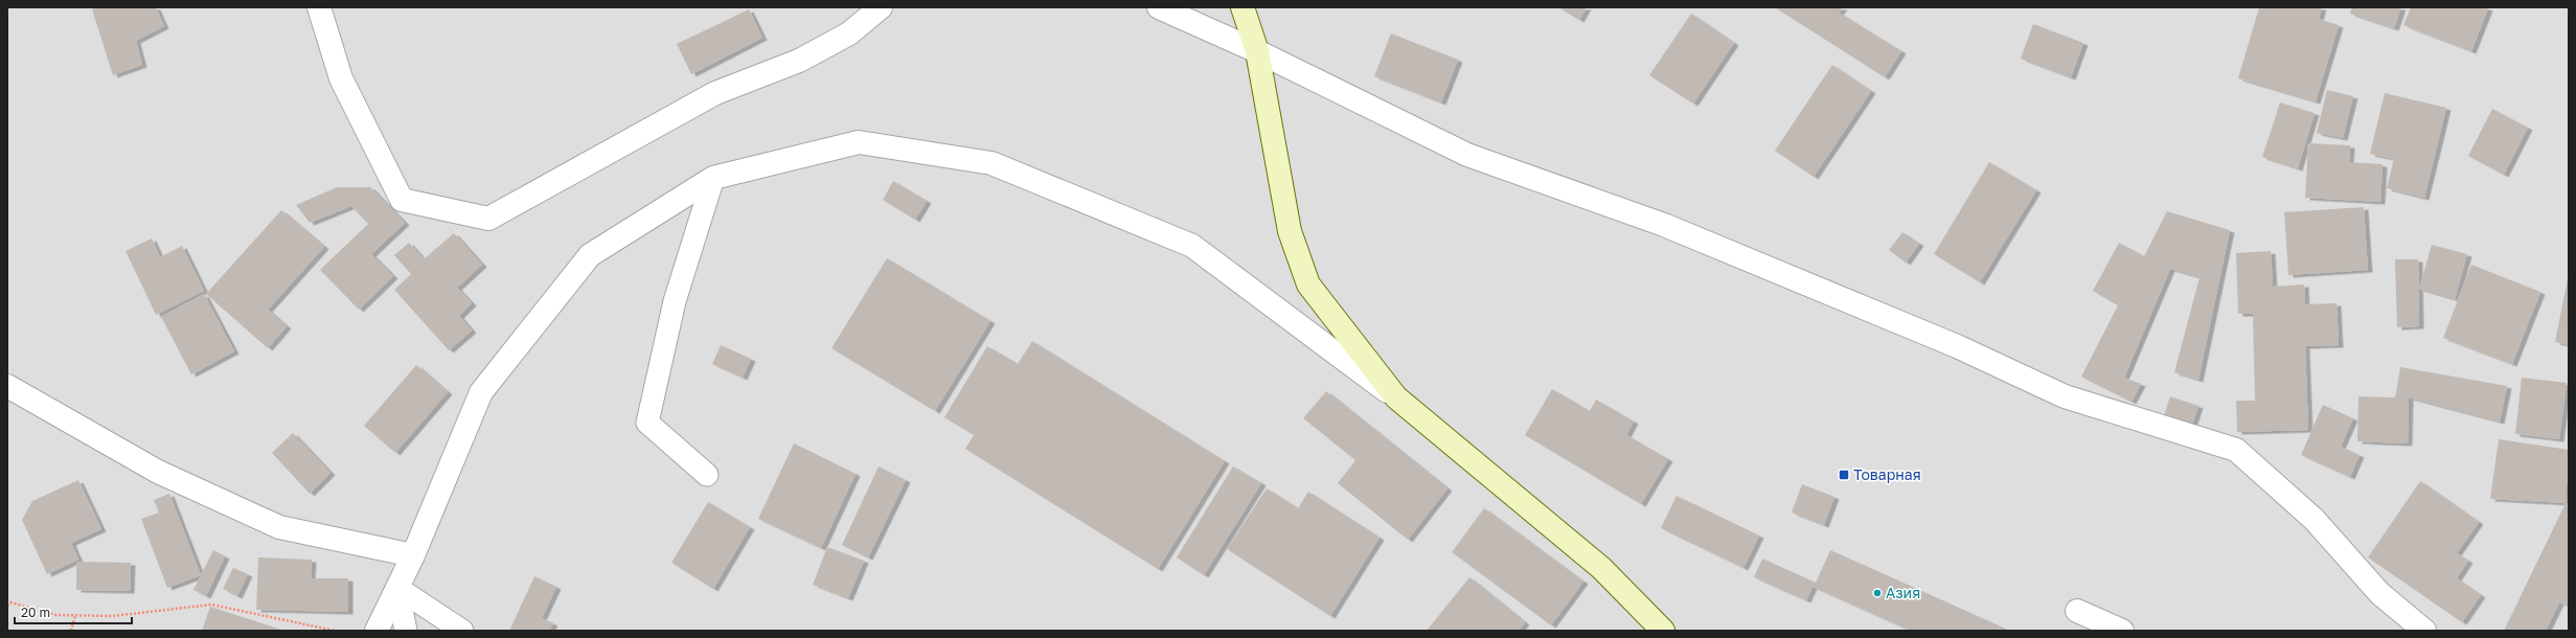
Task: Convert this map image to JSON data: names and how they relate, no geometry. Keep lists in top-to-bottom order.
{
  "places": {
    "transit": ["Товарная"],
    "other": ["Азия"]
  },
  "scale_bar": "20 m"
}
